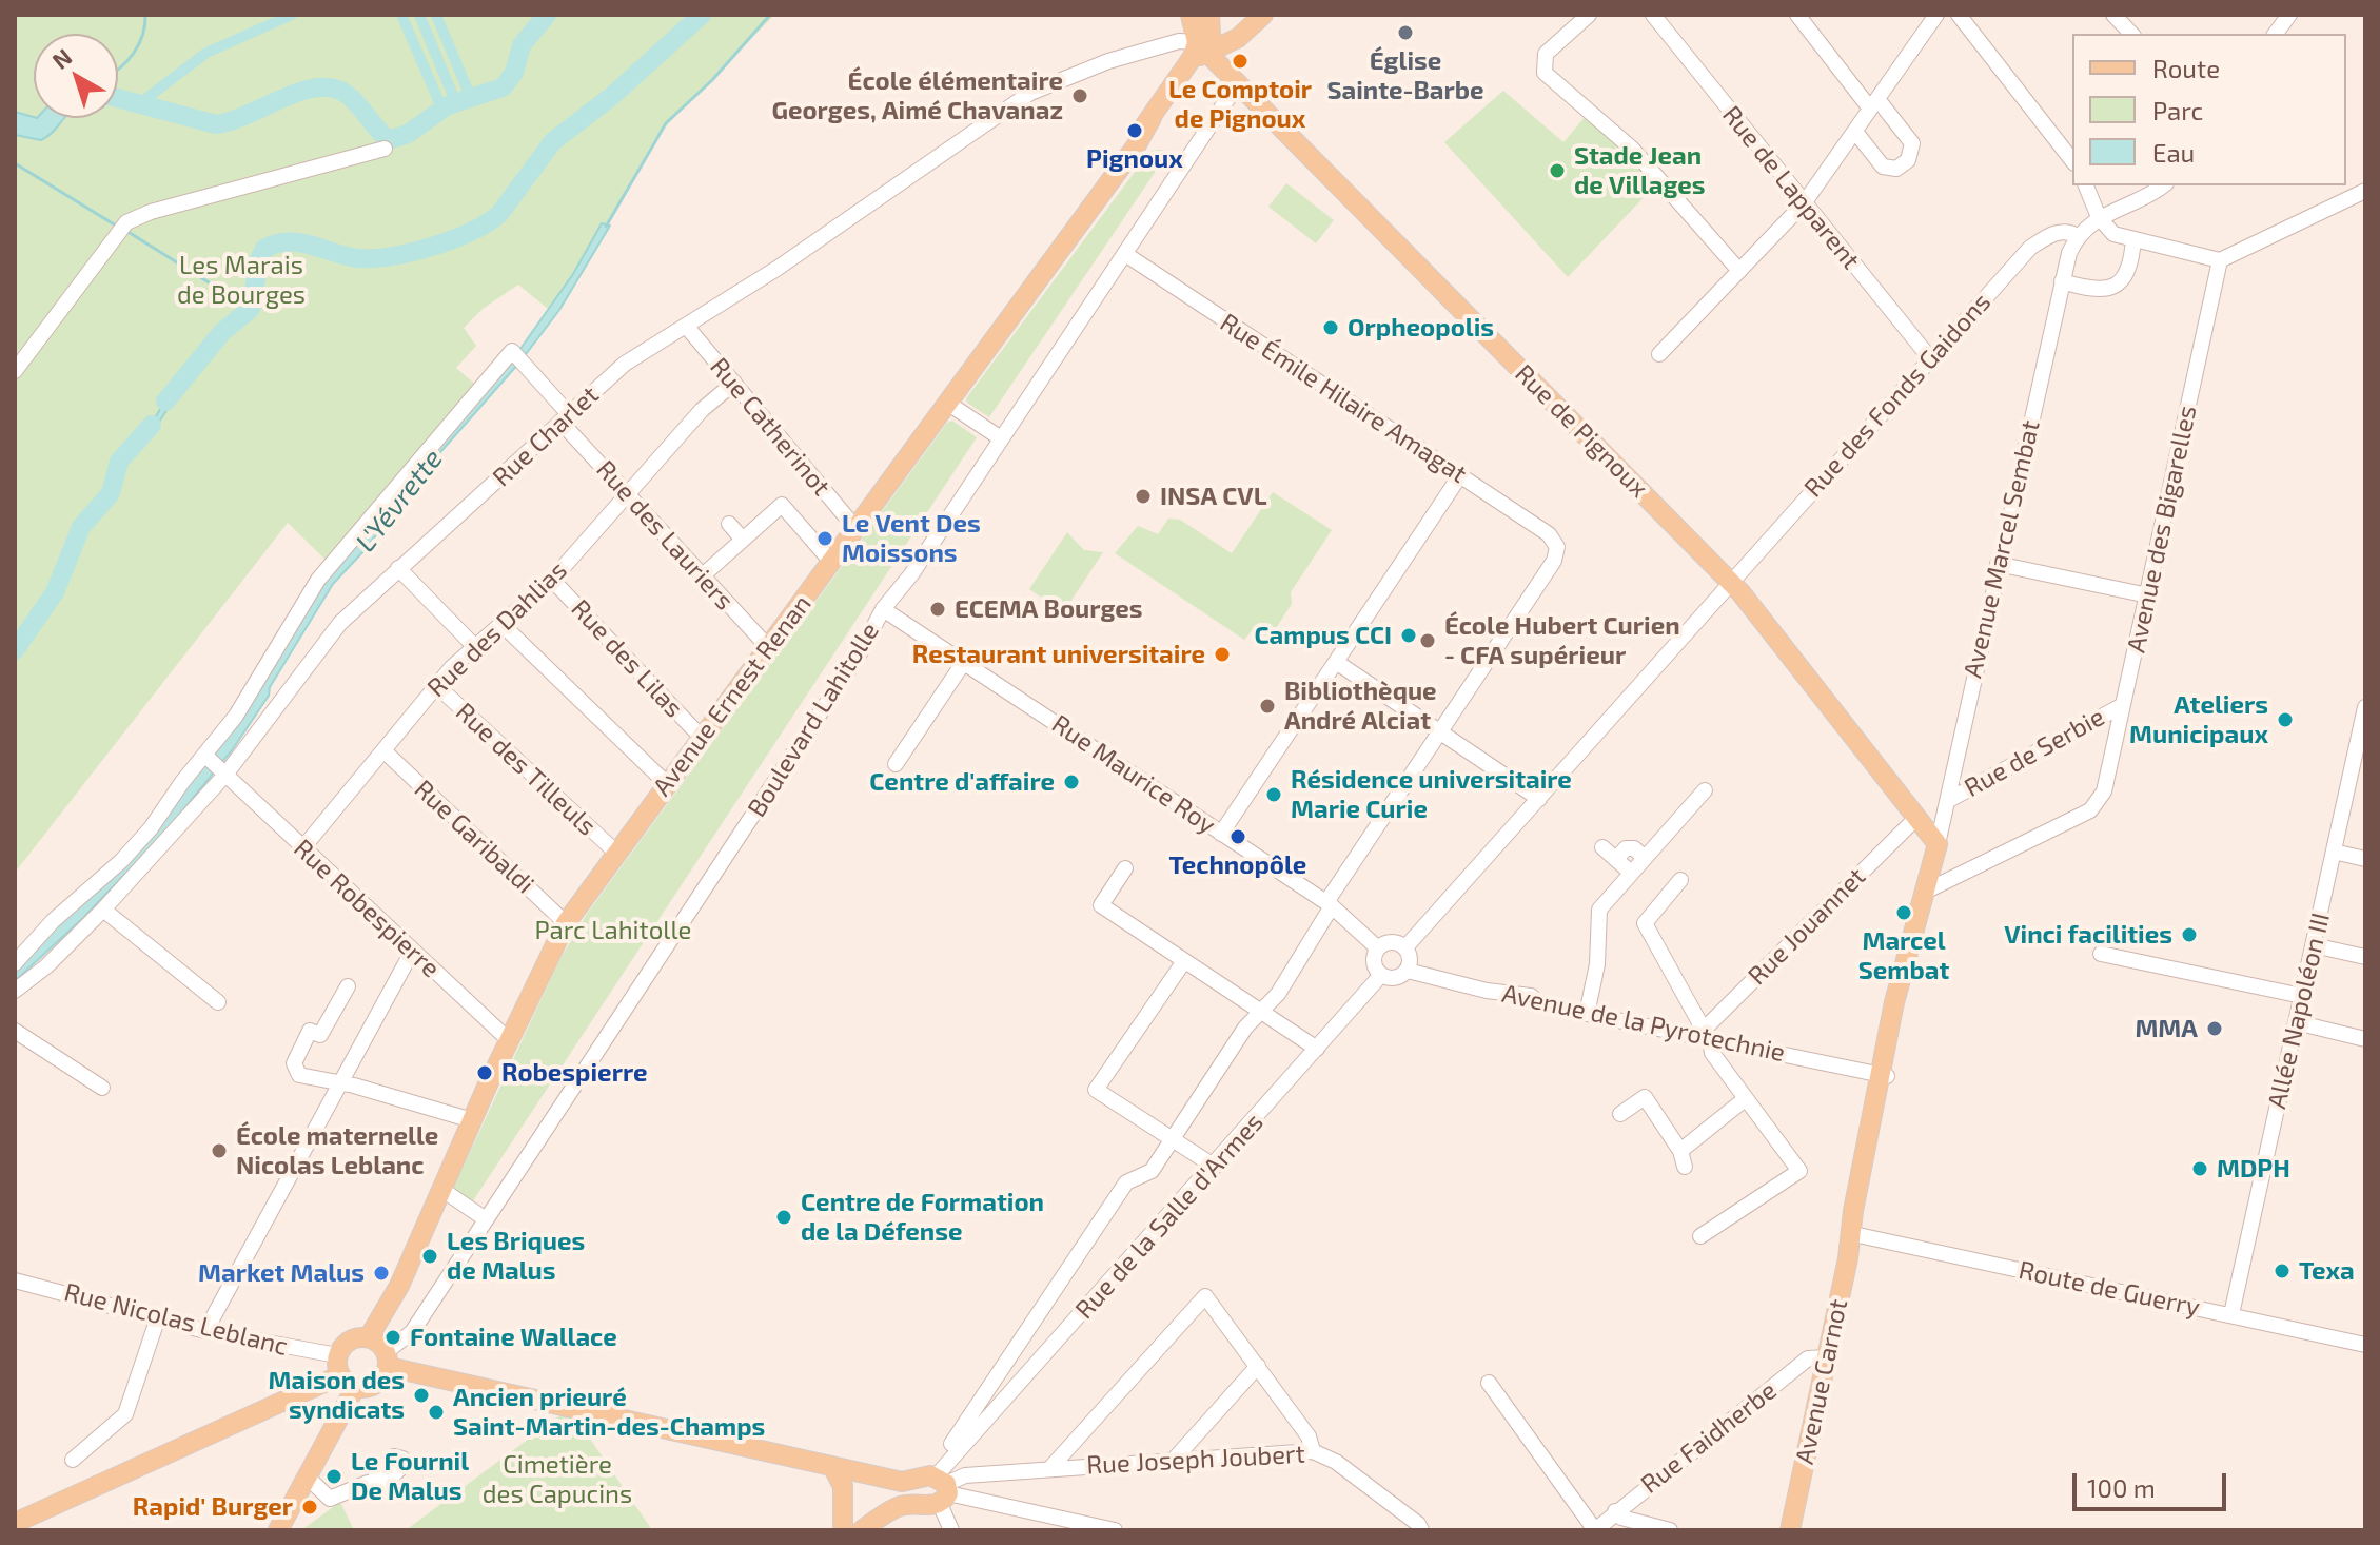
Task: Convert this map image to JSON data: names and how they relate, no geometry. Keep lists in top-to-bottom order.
{
  "streets": {
    "main road": [
      "Rue de Pignoux",
      "Avenue Marcel Sembat",
      "Avenue Ernest Renan",
      "Avenue Carnot"
    ],
    "street": [
      "Rue de Lapparent",
      "Rue des Fonds Gaidons",
      "Rue Émile Hilaire Amagat",
      "Rue Catherinot",
      "Rue Charlet",
      "Avenue des Bigarelles",
      "Rue des Lauriers",
      "Rue des Dahlias",
      "Rue des Lilas",
      "Boulevard Lahitolle",
      "Rue de Serbie",
      "Rue des Tilleuls",
      "Rue Maurice Roy",
      "Rue Garibaldi",
      "Rue Robespierre",
      "Rue Jouannet",
      "Allée Napoléon III",
      "Avenue de la Pyrotechnie",
      "Rue de la Salle d'Armes",
      "Route de Guerry",
      "Rue Nicolas Leblanc",
      "Rue Faidherbe",
      "Rue Joseph Joubert"
    ]
  },
  "crossings": [
    ["Rue de Lapparent", "Rue des Fonds Gaidons"],
    ["Rue des Fonds Gaidons", "Rue de Pignoux"],
    ["Rue des Fonds Gaidons", "Avenue Marcel Sembat"],
    ["Rue Émile Hilaire Amagat", "Boulevard Lahitolle"],
    ["Rue Catherinot", "Rue Charlet"],
    ["Rue Catherinot", "Rue des Dahlias"],
    ["Rue Catherinot", "Avenue Ernest Renan"],
    ["Rue de Pignoux", "Rue Charlet"],
    ["Rue de Pignoux", "Avenue Marcel Sembat"],
    ["Rue de Pignoux", "Avenue Ernest Renan"],
    ["Rue de Pignoux", "Boulevard Lahitolle"],
    ["Rue de Pignoux", "Rue Jouannet"],
    ["Rue Charlet", "Rue des Lauriers"],
    ["Rue Charlet", "Avenue Ernest Renan"],
    ["Rue Charlet", "Rue Robespierre"],
    ["Avenue des Bigarelles", "Avenue Marcel Sembat"],
    ["Avenue des Bigarelles", "Rue de Serbie"],
    ["Rue des Lauriers", "Rue des Dahlias"],
    ["Rue des Lauriers", "Avenue Ernest Renan"],
    ["Rue des Lauriers", "Rue Robespierre"],
    ["Avenue Marcel Sembat", "Rue de Serbie"],
    ["Avenue Marcel Sembat", "Avenue de la Pyrotechnie"],
    ["Avenue Marcel Sembat", "Avenue Carnot"],
    ["Rue des Dahlias", "Rue des Lilas"],
    ["Rue des Dahlias", "Rue des Tilleuls"],
    ["Rue des Dahlias", "Rue Garibaldi"],
    ["Rue des Dahlias", "Rue Robespierre"],
    ["Rue des Lilas", "Avenue Ernest Renan"],
    ["Avenue Ernest Renan", "Boulevard Lahitolle"],
    ["Avenue Ernest Renan", "Rue des Tilleuls"],
    ["Avenue Ernest Renan", "Rue Garibaldi"],
    ["Avenue Ernest Renan", "Rue Robespierre"],
    ["Boulevard Lahitolle", "Rue Maurice Roy"],
    ["Rue Maurice Roy", "Avenue de la Pyrotechnie"],
    ["Rue Maurice Roy", "Rue de la Salle d'Armes"],
    ["Rue Jouannet", "Avenue de la Pyrotechnie"],
    ["Allée Napoléon III", "Route de Guerry"],
    ["Avenue de la Pyrotechnie", "Rue de la Salle d'Armes"],
    ["Avenue de la Pyrotechnie", "Avenue Carnot"],
    ["Route de Guerry", "Avenue Carnot"],
    ["Avenue Carnot", "Rue Faidherbe"]
  ],
  "water": ["L'Yévrette"],
  "parks": ["Les Marais de Bourges", "Parc Lahitolle", "Cimetière des Capucins"],
  "places": [
    "Église Sainte-Barbe",
    "Le Comptoir de Pignoux",
    "École élémentaire Georges, Aimé Chavanaz",
    "Pignoux",
    "Stade Jean de Villages",
    "Orpheopolis",
    "INSA CVL",
    "Le Vent Des Moissons",
    "ECEMA Bourges",
    "Campus CCI",
    "École Hubert Curien - CFA supérieur",
    "Restaurant universitaire",
    "Bibliothèque André Alciat",
    "Ateliers Municipaux",
    "Centre d'affaire",
    "Résidence universitaire Marie Curie",
    "Technopôle",
    "Marcel Sembat",
    "Vinci facilities",
    "MMA",
    "Robespierre",
    "École maternelle Nicolas Leblanc",
    "MDPH",
    "Centre de Formation de la Défense",
    "Les Briques de Malus",
    "Texa",
    "Market Malus",
    "Fontaine Wallace",
    "Maison des syndicats",
    "Ancien prieuré Saint-Martin-des-Champs",
    "Le Fournil De Malus",
    "Rapid' Burger"
  ],
  "legend": ["Route", "Parc", "Eau"],
  "scale_bar": "100 m",
  "north": "top left"
}
